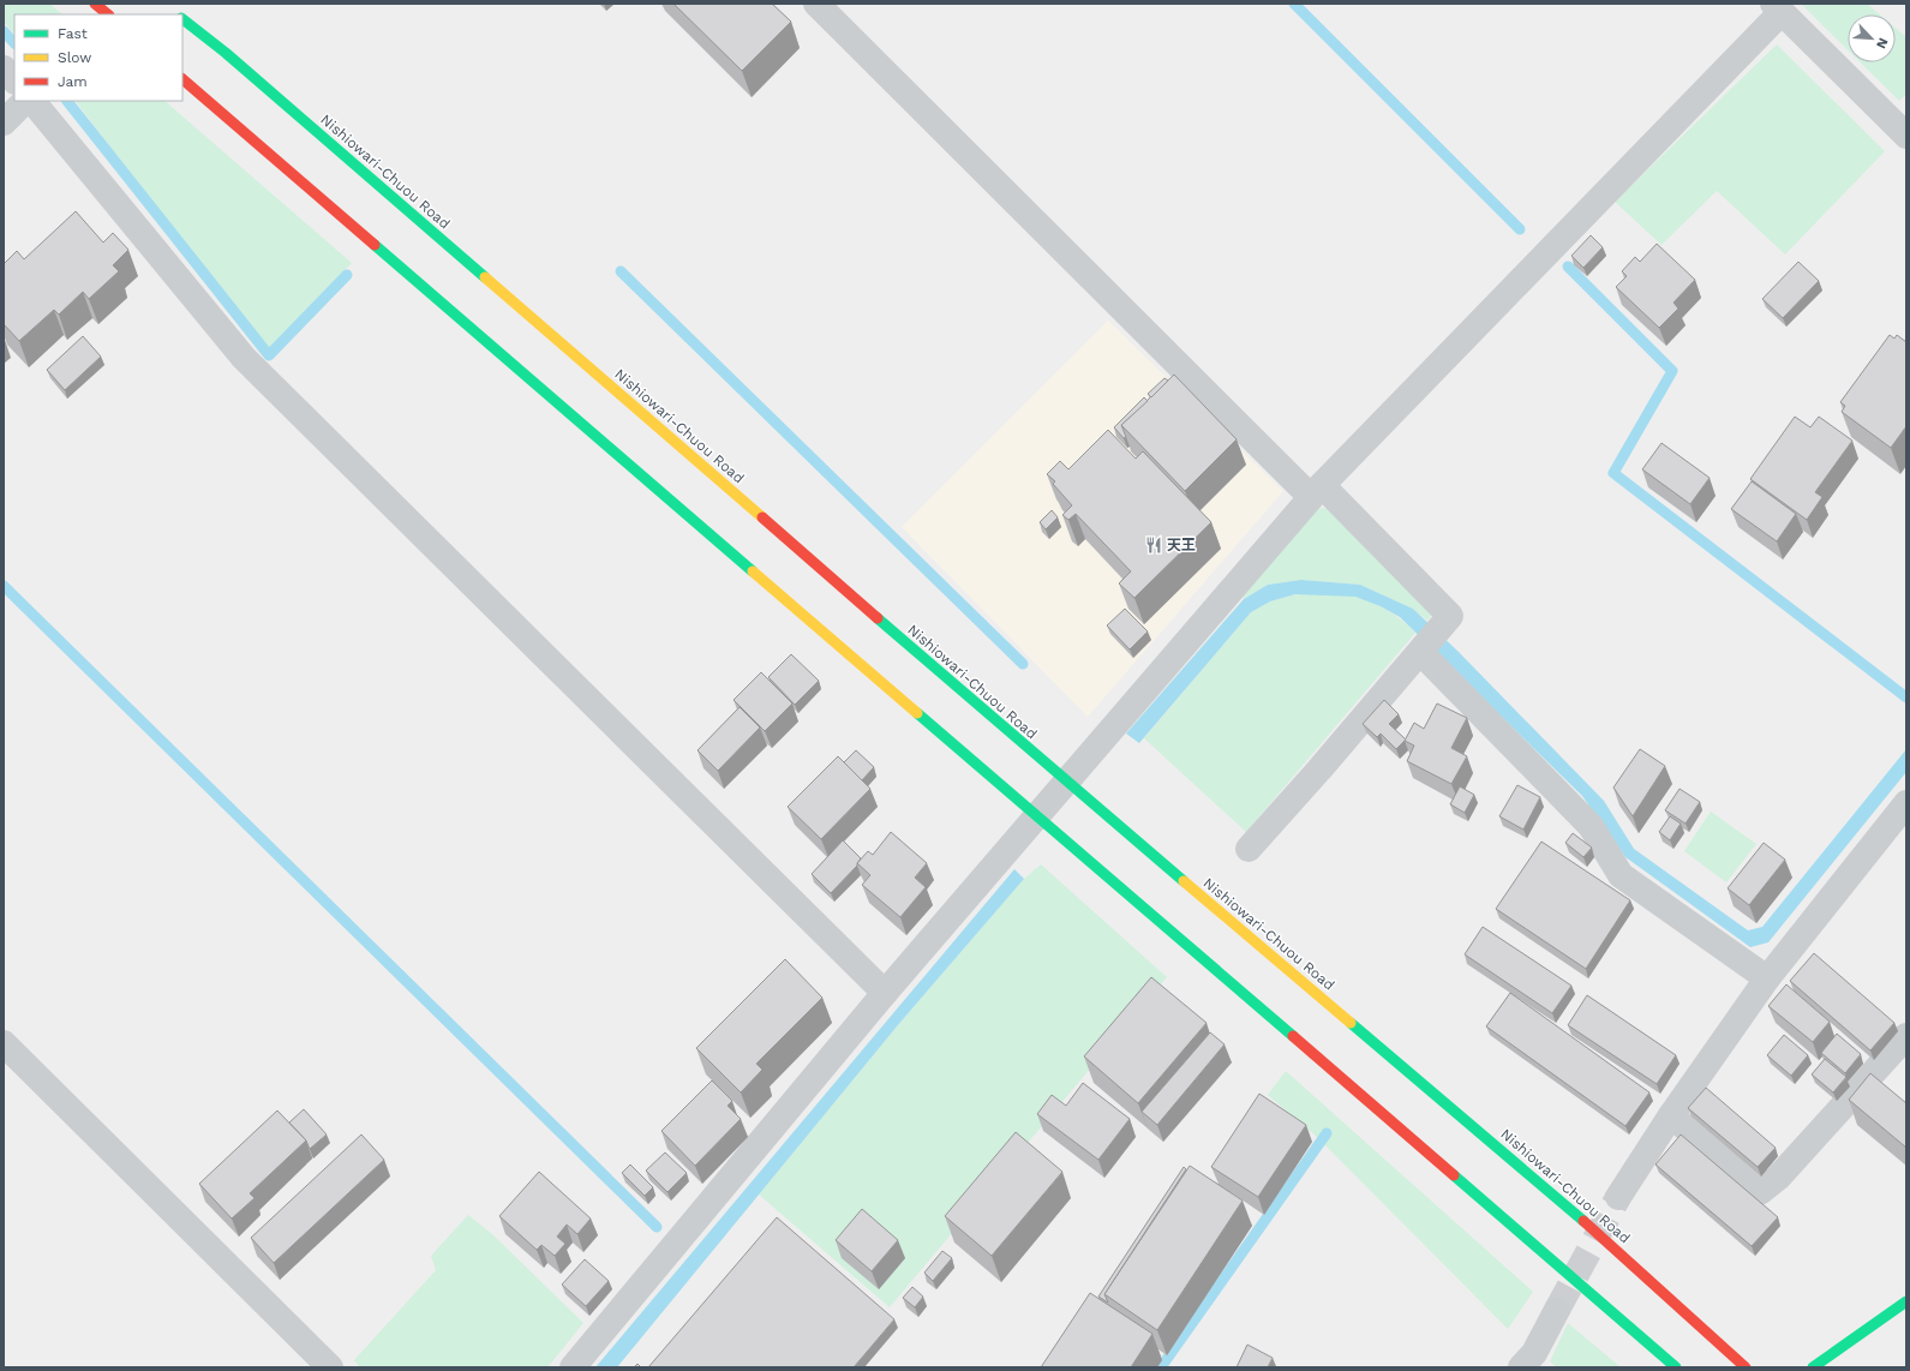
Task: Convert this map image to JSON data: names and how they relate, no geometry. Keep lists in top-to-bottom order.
{
  "streets": {
    "main road": ["Nishiowari-Chuou Road"]
  },
  "places": {
    "restaurant": ["天王"]
  },
  "legend": ["Fast", "Slow", "Jam"],
  "north": "bottom right"
}
